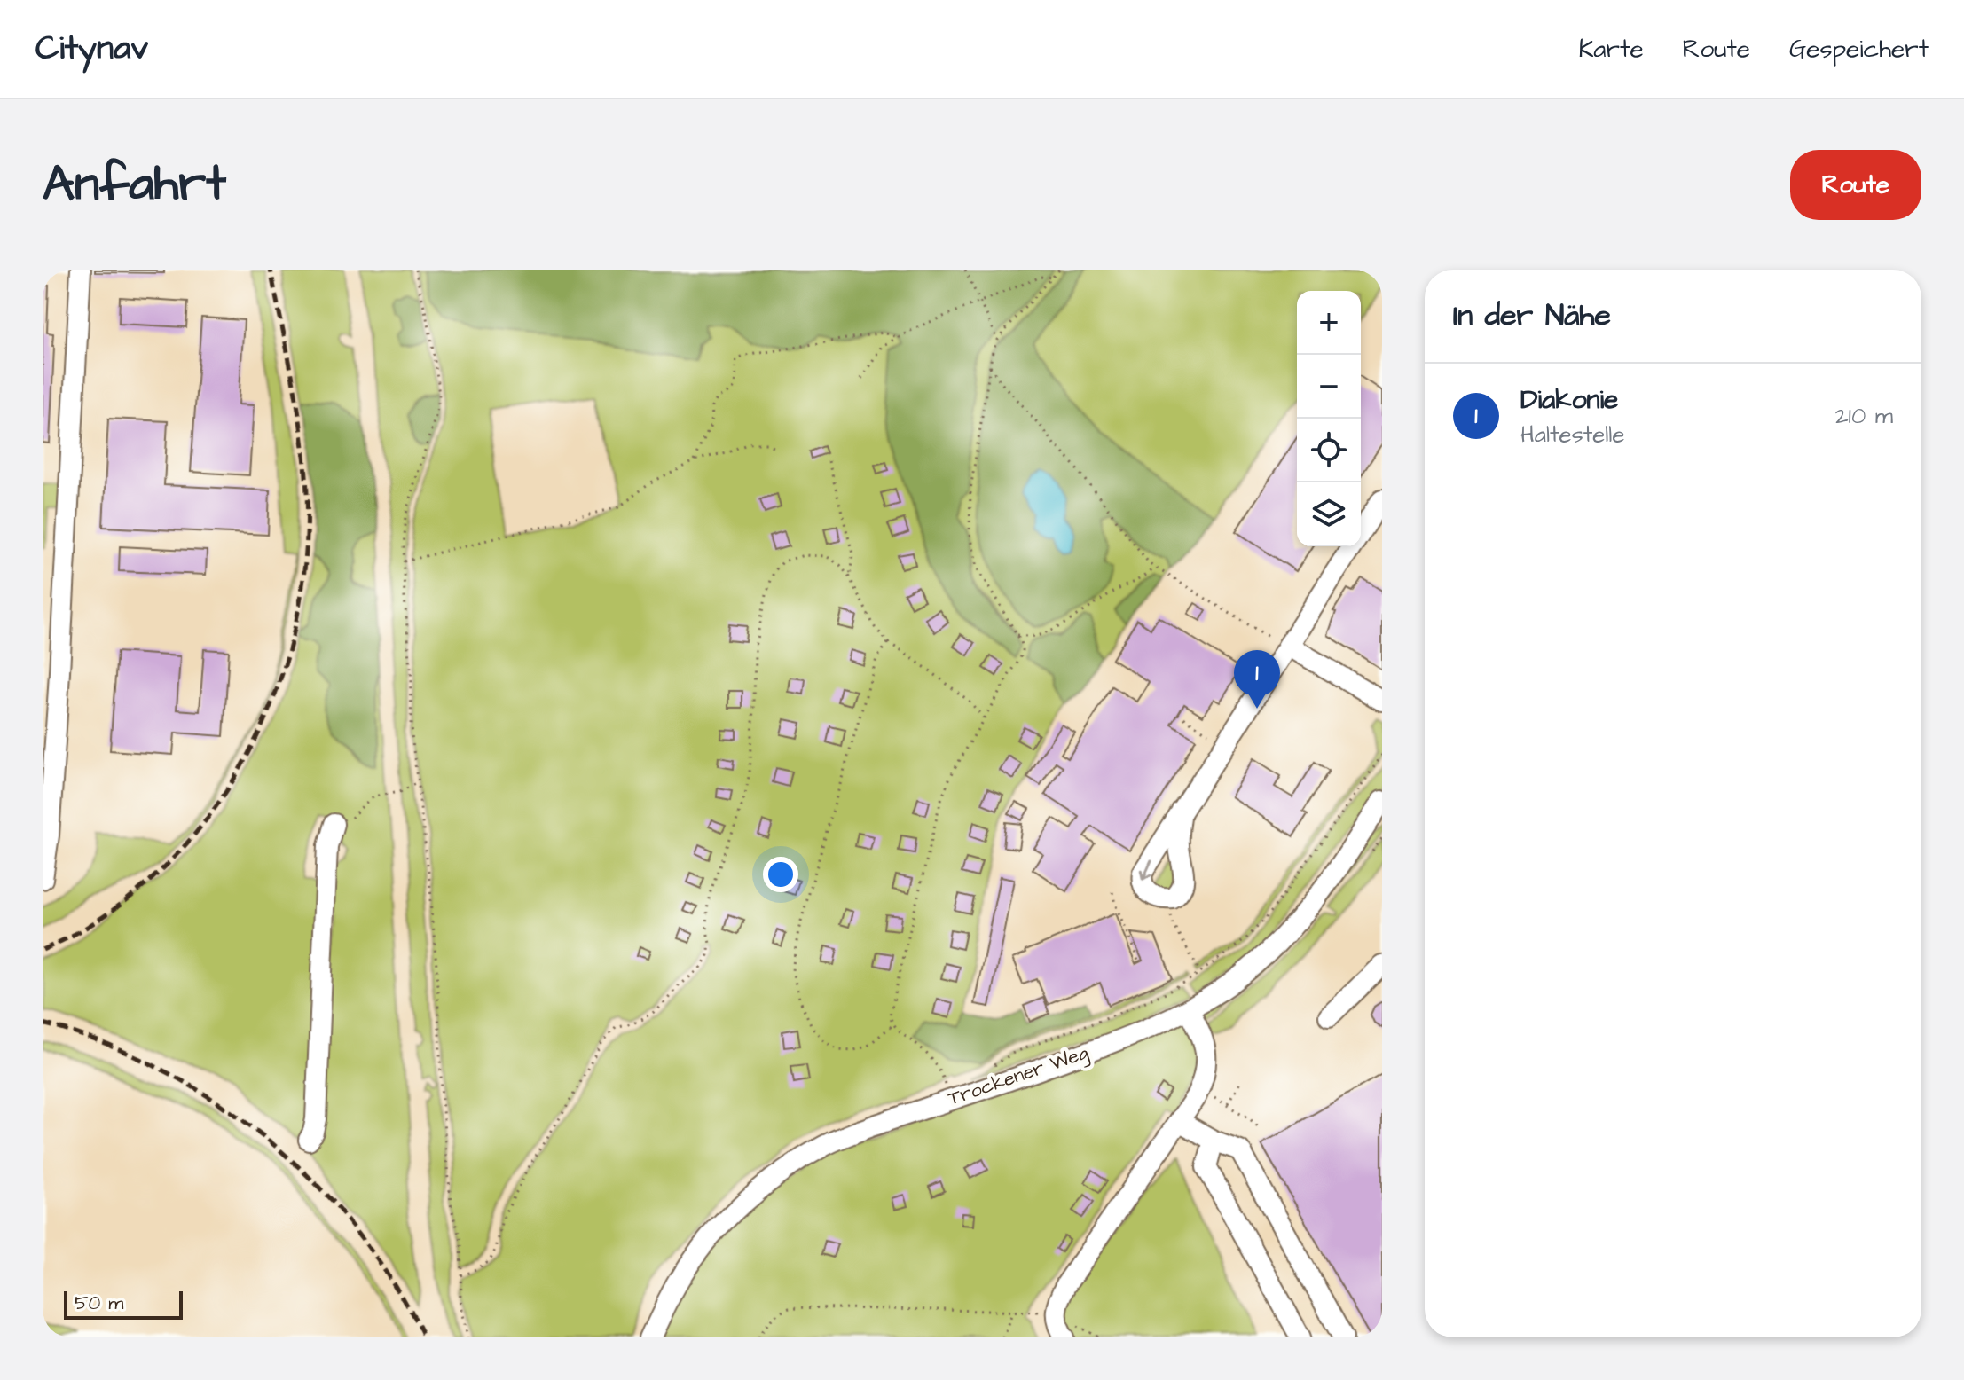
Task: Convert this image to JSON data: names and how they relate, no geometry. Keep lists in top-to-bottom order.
{
  "streets": {
    "street": ["Trockener Weg"]
  },
  "scale_bar": "50 m",
  "page": {
    "header": "Citynav",
    "nav": ["Karte", "Route", "Gespeichert"],
    "title": "Anfahrt",
    "buttons": "Route",
    "heading": "In der Nähe",
    "map_buttons": ["+", "−"],
    "list": [
      {
        "mark": "1",
        "name": "Diakonie",
        "note": "Haltestelle",
        "value": "210 m"
      }
    ],
    "pins": "1",
    "scale": "50 m"
  }
}
